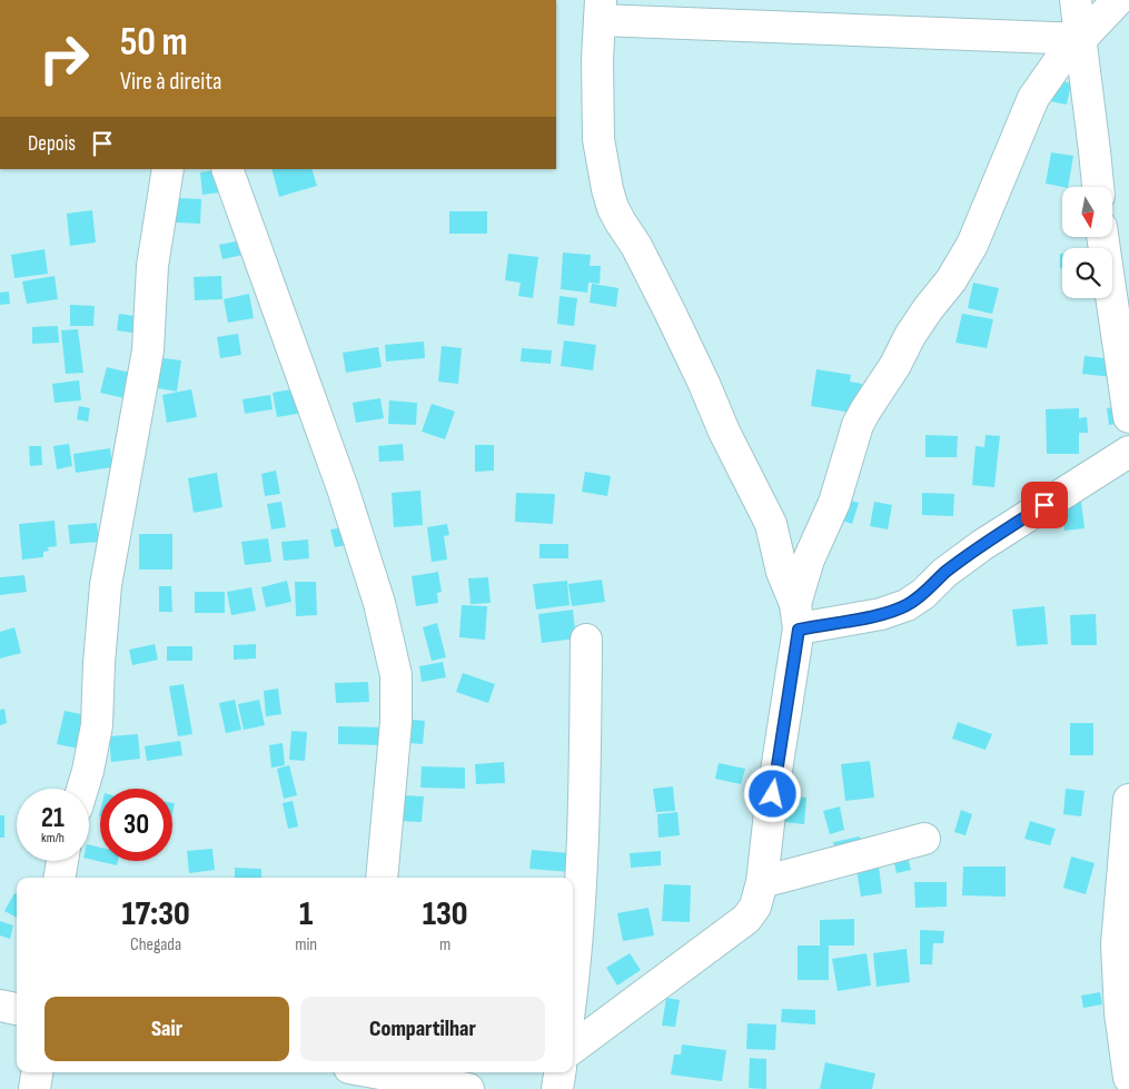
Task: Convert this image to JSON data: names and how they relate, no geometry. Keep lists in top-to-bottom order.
{
  "north": "bottom",
  "page": {
    "turn": ["50 m", "Vire à direita"],
    "then": "Depois",
    "speed": "21 km/h",
    "limit": "30",
    "eta": [
      "17:30",
      "Chegada",
      "1",
      "min",
      "130",
      "m"
    ],
    "buttons": ["Sair", "Compartilhar"]
  }
}
